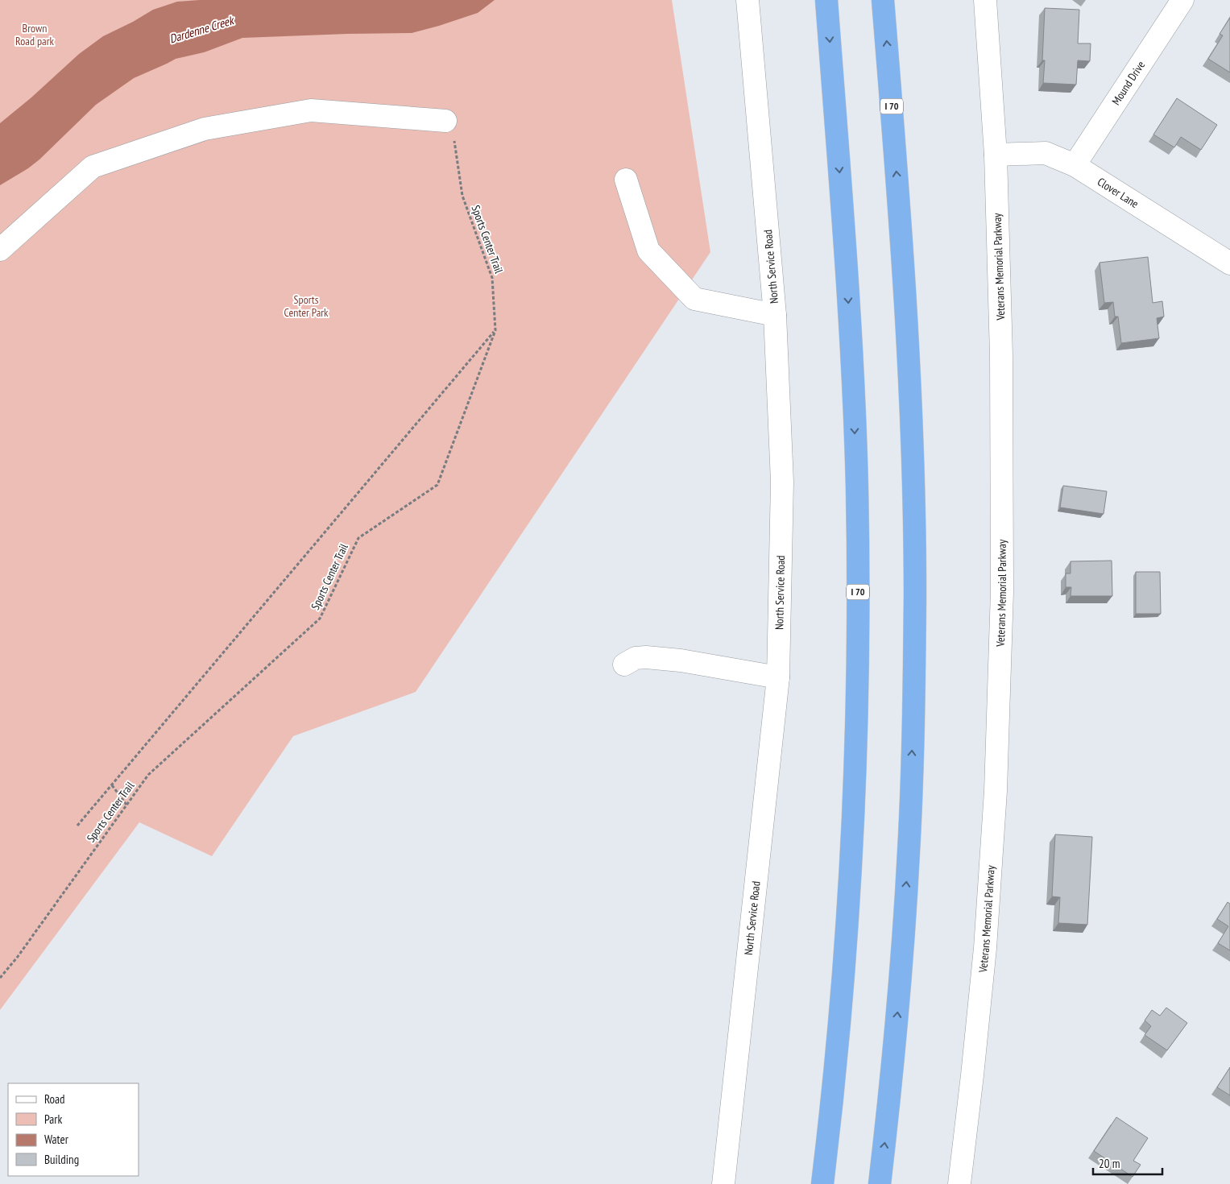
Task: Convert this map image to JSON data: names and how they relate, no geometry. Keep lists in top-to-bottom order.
{
  "streets": {
    "highway": ["I 70"],
    "street": [
      "Mound Drive",
      "Clover Lane",
      "North Service Road",
      "Veterans Memorial Parkway"
    ],
    "path": ["Sports Center Trail"]
  },
  "crossings": [
    ["Mound Drive", "Clover Lane"],
    ["Clover Lane", "Veterans Memorial Parkway"]
  ],
  "water": ["Dardenne Creek"],
  "parks": ["Brown Road park", "Sports Center Park"],
  "legend": [
    "Road",
    "Park",
    "Water",
    "Building"
  ],
  "scale_bar": "20 m"
}
